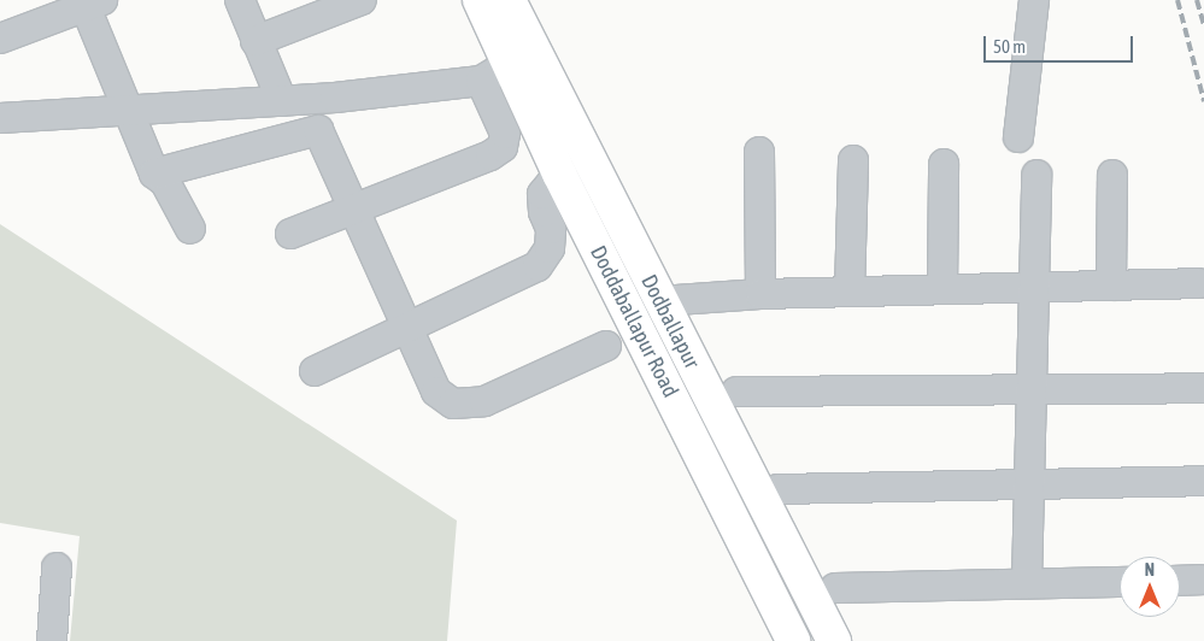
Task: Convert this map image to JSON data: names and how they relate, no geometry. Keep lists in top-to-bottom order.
{
  "streets": {
    "main road": ["Doddaballapur Road", "Dodballapur"]
  },
  "scale_bar": "50 m",
  "north": "top"
}
